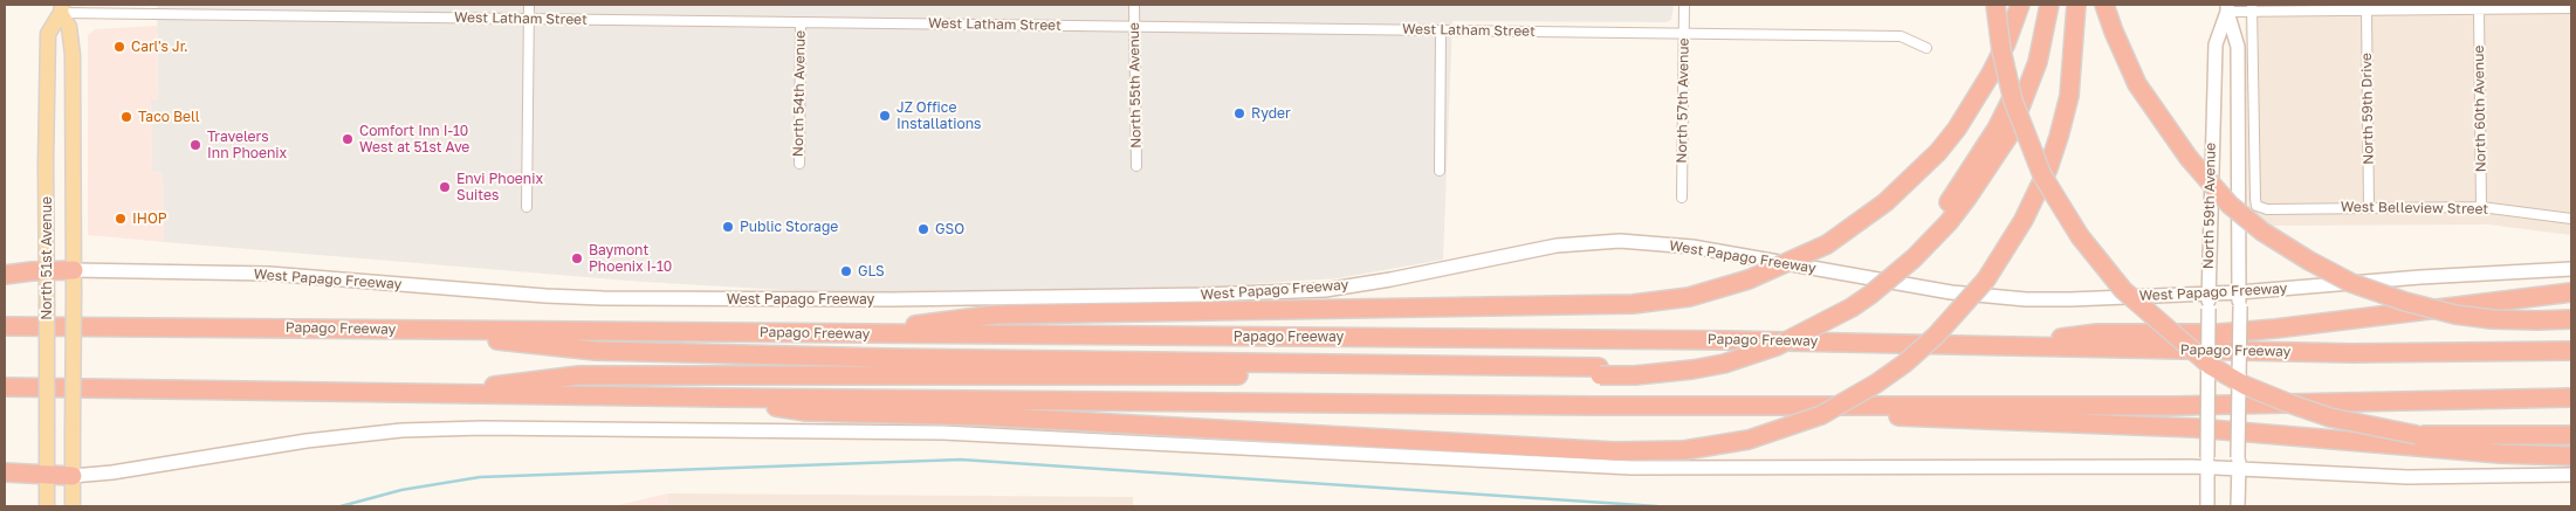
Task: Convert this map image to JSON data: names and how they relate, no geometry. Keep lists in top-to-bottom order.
{
  "streets": {
    "highway": ["Papago Freeway"],
    "main road": ["North 59th Avenue", "West Papago Freeway", "North 51st Avenue"],
    "street": [
      "West Latham Street",
      "North 55th Avenue",
      "North 54th Avenue",
      "North 57th Avenue",
      "North 59th Drive",
      "North 60th Avenue",
      "West Belleview Street"
    ]
  },
  "crossings": [
    ["West Latham Street", "North 55th Avenue"],
    ["West Latham Street", "North 54th Avenue"],
    ["West Latham Street", "North 57th Avenue"],
    ["West Latham Street", "North 51st Avenue"],
    ["North 59th Drive", "West Belleview Street"],
    ["North 60th Avenue", "West Belleview Street"],
    ["North 59th Avenue", "West Papago Freeway"],
    ["West Papago Freeway", "North 51st Avenue"]
  ],
  "places": [
    "Carl's Jr.",
    "Ryder",
    "JZ Office Installations",
    "Taco Bell",
    "Comfort Inn I-10 West at 51st Ave",
    "Travelers Inn Phoenix",
    "Envi Phoenix Suites",
    "IHOP",
    "Public Storage",
    "GSO",
    "Baymont Phoenix I-10",
    "GLS"
  ]
}
